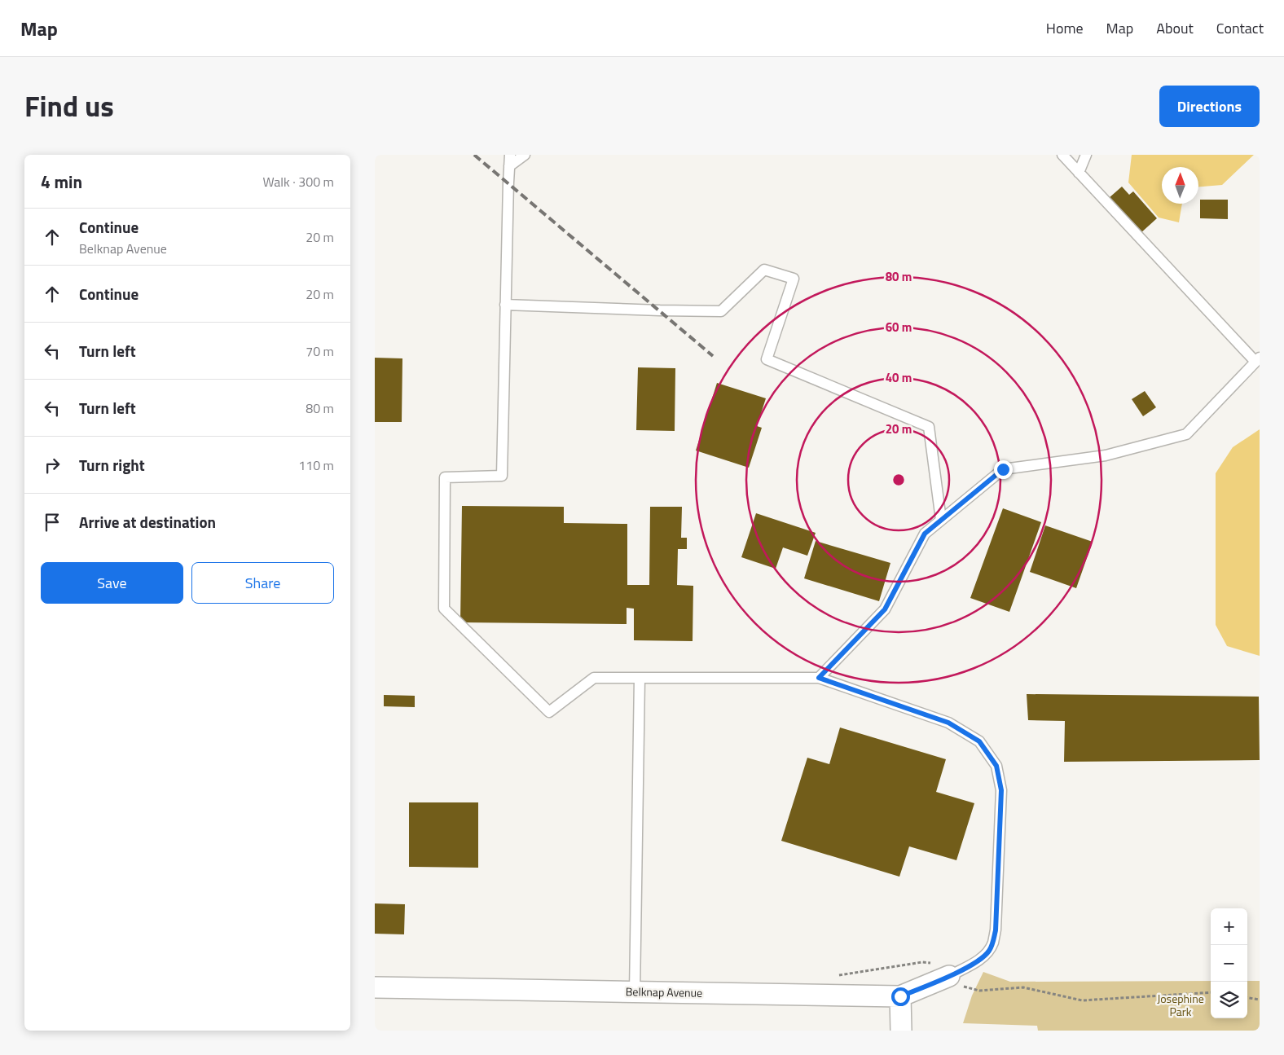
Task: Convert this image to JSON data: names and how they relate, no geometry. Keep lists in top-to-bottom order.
{
  "streets": {
    "street": ["Belknap Avenue"]
  },
  "parks": ["Josephine Park"],
  "north": "top",
  "page": {
    "header": "Map",
    "nav": [
      "Home",
      "Map",
      "About",
      "Contact"
    ],
    "title": "Find us",
    "buttons": [
      "Directions",
      ["Save", "Share"]
    ],
    "heading": ["4 min", "Walk · 300 m"],
    "list": [
      ["Continue", "Belknap Avenue", "20 m"],
      ["Continue", "20 m"],
      ["Turn left", "70 m"],
      ["Turn left", "80 m"],
      ["Turn right", "110 m"],
      "Arrive at destination"
    ],
    "map_buttons": ["+", "−"]
  },
  "rings": [
    "80 m",
    "60 m",
    "40 m",
    "20 m"
  ]
}
